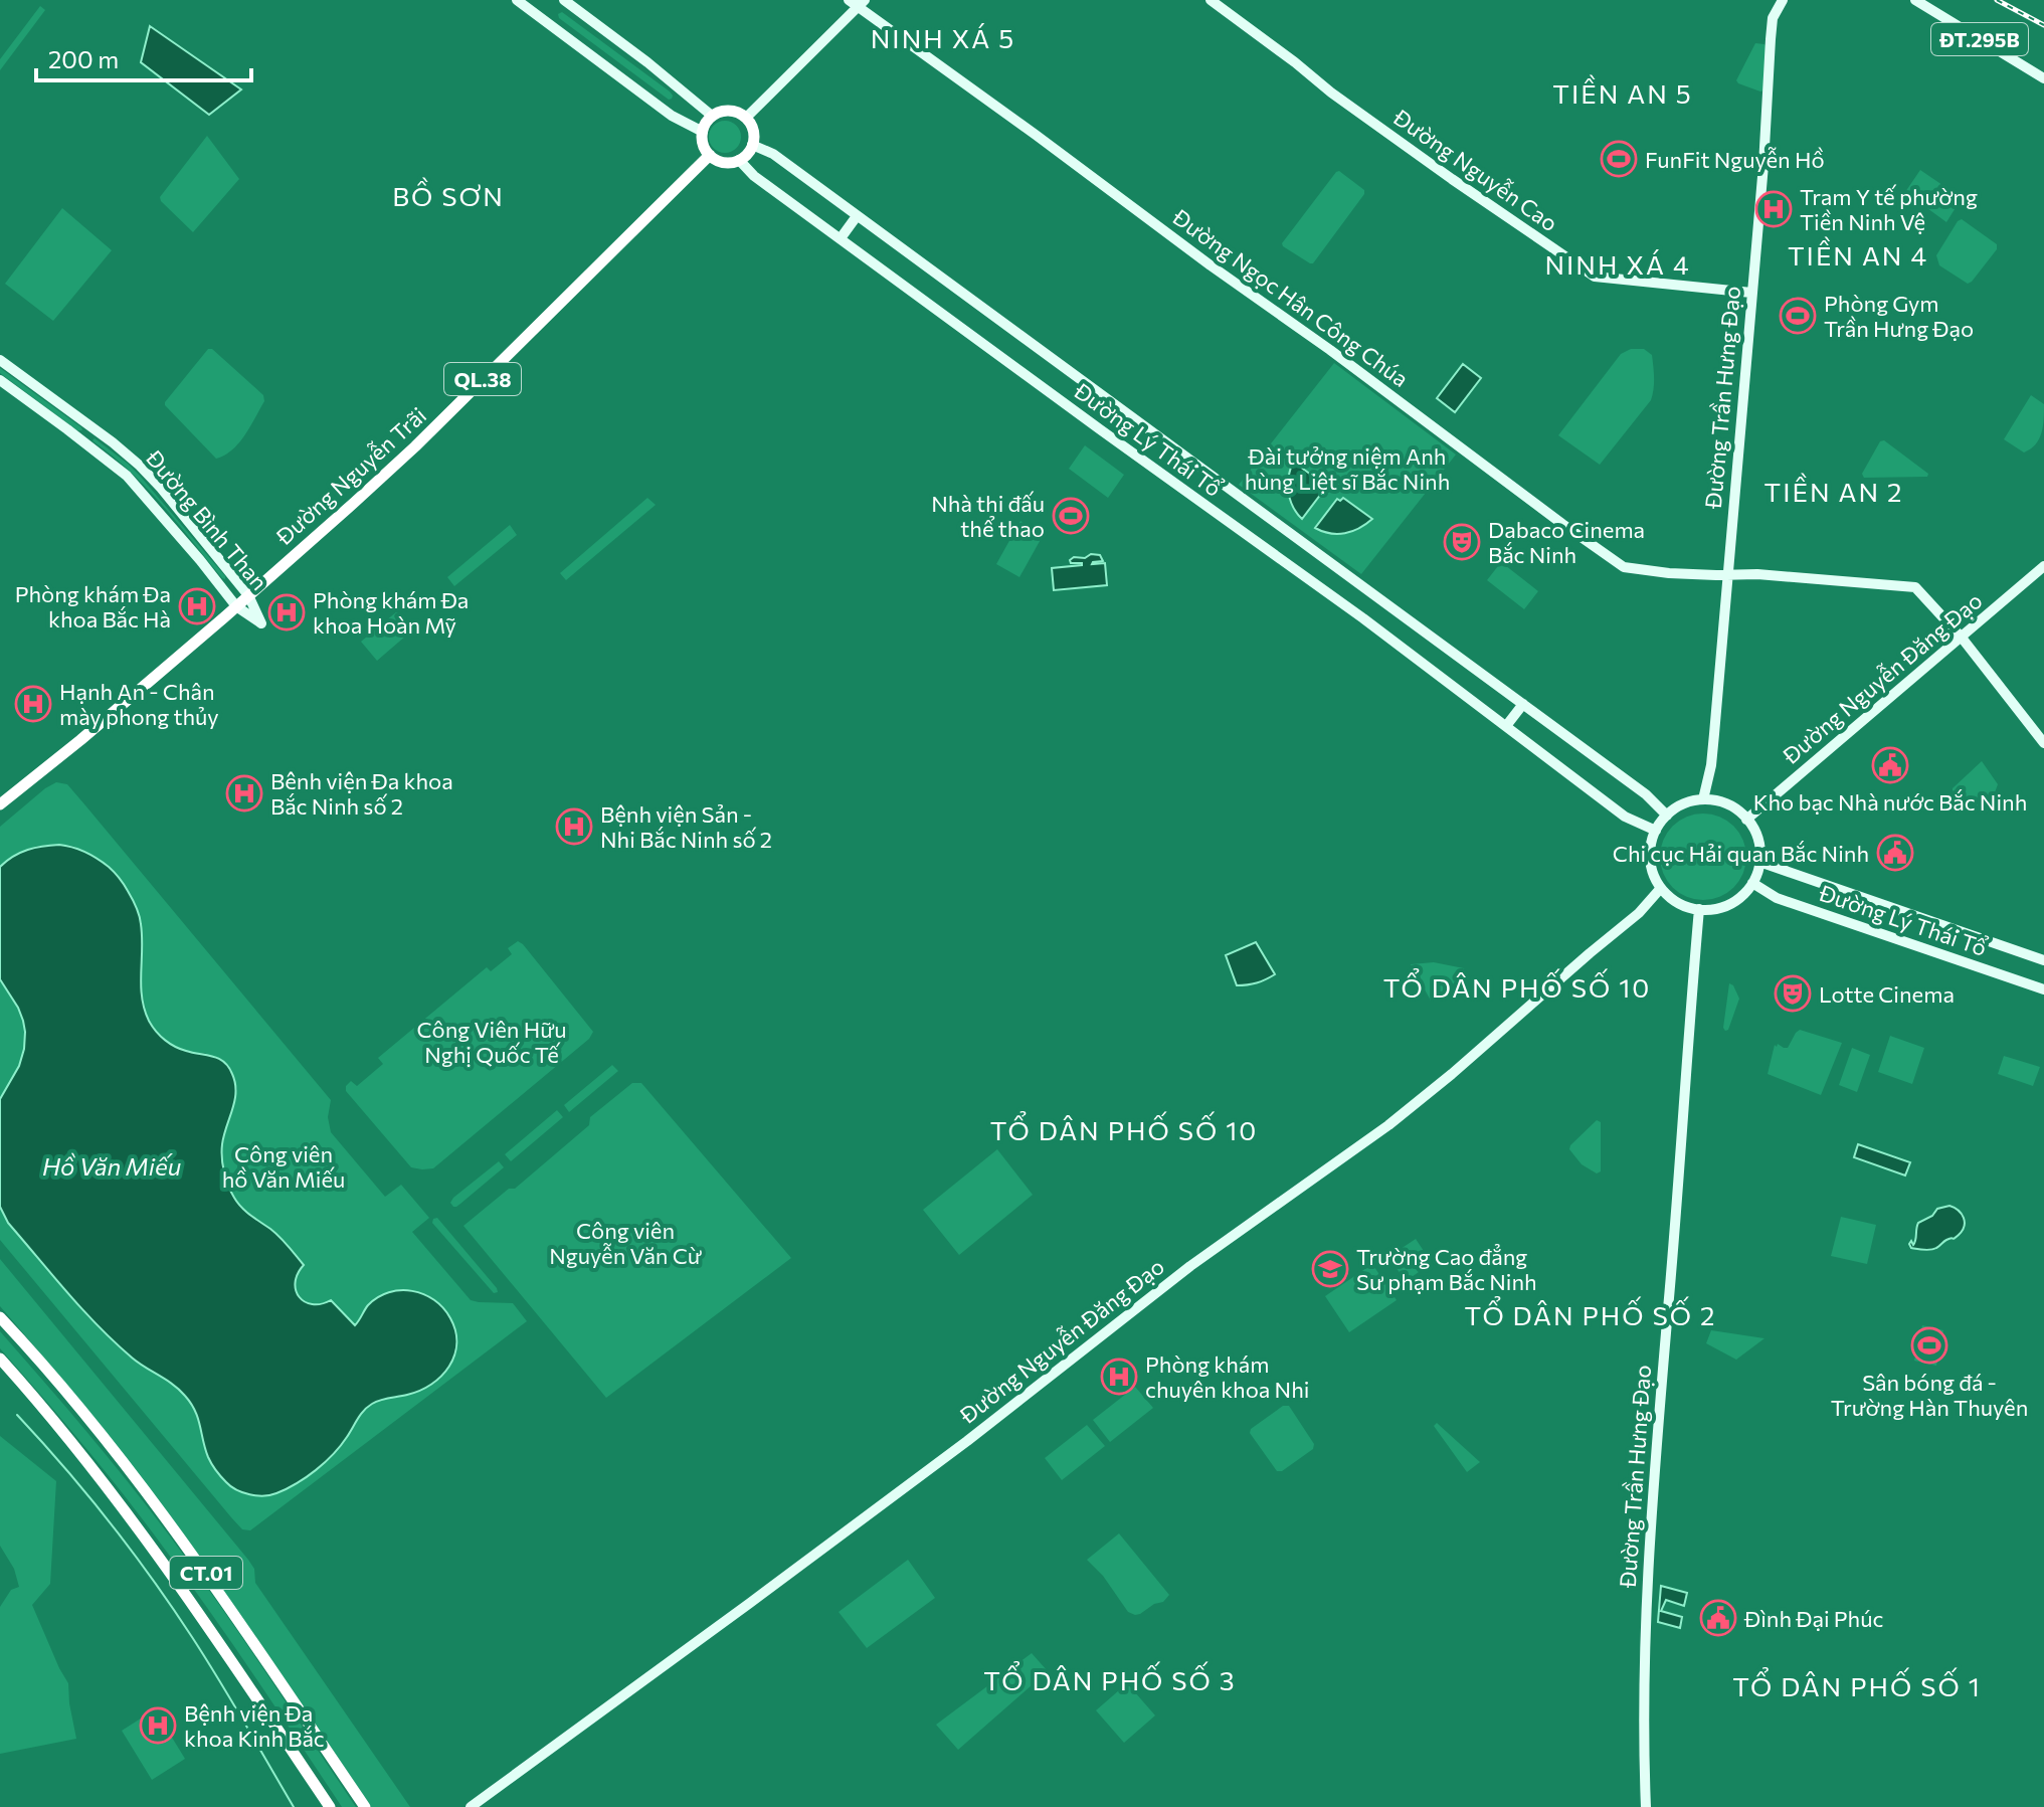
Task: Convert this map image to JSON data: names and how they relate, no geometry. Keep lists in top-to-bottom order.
{
  "streets": {
    "highway": ["QL.38", "Đường Nguyễn Trãi", "CT.01"],
    "main road": [
      "ĐT.295B",
      "Đường Nguyễn Cao",
      "Đường Ngọc Hân Công Chúa",
      "Đường Trần Hưng Đạo",
      "Đường Lý Thái Tổ",
      "Đường Bình Than",
      "Đường Nguyễn Đăng Đạo"
    ]
  },
  "crossings": [
    ["Đường Nguyễn Cao", "Đường Trần Hưng Đạo"],
    ["Đường Ngọc Hân Công Chúa", "Đường Trần Hưng Đạo"],
    ["Đường Ngọc Hân Công Chúa", "Đường Nguyễn Đăng Đạo"],
    ["Đường Trần Hưng Đạo", "Đường Lý Thái Tổ"],
    ["Đường Trần Hưng Đạo", "Đường Nguyễn Đăng Đạo"],
    ["Đường Lý Thái Tổ", "Đường Nguyễn Trãi"],
    ["Đường Lý Thái Tổ", "Đường Nguyễn Đăng Đạo"],
    ["Đường Nguyễn Trãi", "Đường Bình Than"]
  ],
  "districts": [
    "NINH XÁ 5",
    "TIỀN AN 5",
    "BỒ SƠN",
    "TIỀN AN 4",
    "NINH XÁ 4",
    "TIỀN AN 2",
    "TỔ DÂN PHỐ SỐ 10",
    "TỔ DÂN PHỐ SỐ 10",
    "TỔ DÂN PHỐ SỐ 2",
    "TỔ DÂN PHỐ SỐ 3",
    "TỔ DÂN PHỐ SỐ 1"
  ],
  "water": ["Hồ Văn Miếu"],
  "parks": [
    "Đài tưởng niệm Anh hùng Liệt sĩ Bắc Ninh",
    "Công Viên Hữu Nghị Quốc Tế",
    "Công viên hồ Văn Miếu",
    "Công viên Nguyễn Văn Cừ"
  ],
  "places": {
    "sports": [
      "FunFit Nguyễn Hồ",
      "Phòng Gym Trần Hưng Đạo",
      "Nhà thi đấu thể thao",
      "Sân bóng đá - Trường Hàn Thuyên"
    ],
    "hospital": [
      "Trạm Y tế phường Tiền Ninh Vệ",
      "Phòng khám Đa khoa Bắc Hà",
      "Phòng khám Đa khoa Hoàn Mỹ",
      "Hạnh An - Chân mày phong thủy",
      "Bệnh viện Đa khoa Bắc Ninh số 2",
      "Bệnh viện Sản - Nhi Bắc Ninh số 2",
      "Phòng khám chuyên khoa Nhi",
      "Bệnh viện Đa khoa Kinh Bắc"
    ],
    "theatre": ["Dabaco Cinema Bắc Ninh", "Lotte Cinema"],
    "public building": ["Kho bạc Nhà nước Bắc Ninh", "Chi cục Hải quan Bắc Ninh", "Đình Đại Phúc"],
    "school or university": ["Trường Cao đẳng Sư phạm Bắc Ninh"]
  },
  "scale_bar": "200 m"
}
